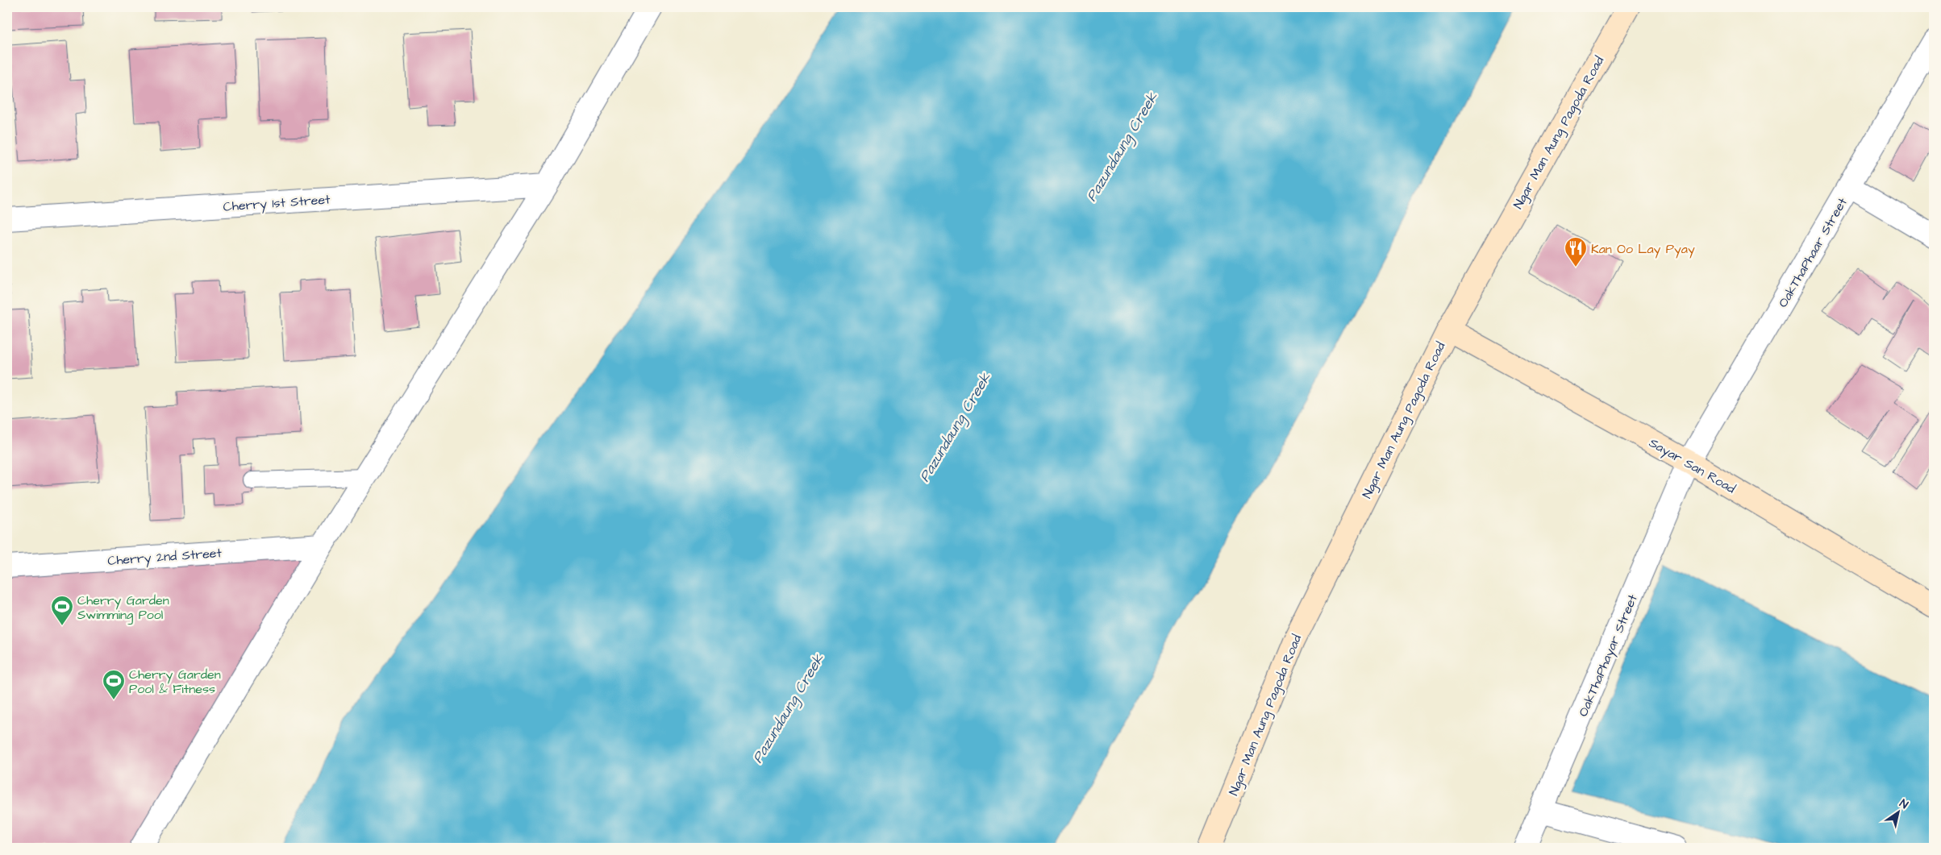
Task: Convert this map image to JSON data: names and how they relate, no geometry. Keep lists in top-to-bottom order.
{
  "streets": {
    "main road": ["Ngar Man Aung Pagoda Road", "Sayar San Road"],
    "street": [
      "Cherry 1st Street",
      "OakThaPhaar Street",
      "Cherry 2nd Street",
      "OakThaPhayar Street"
    ]
  },
  "crossings": [
    ["Ngar Man Aung Pagoda Road", "Sayar San Road"],
    ["OakThaPhaar Street", "Sayar San Road"],
    ["OakThaPhaar Street", "OakThaPhayar Street"],
    ["Sayar San Road", "OakThaPhayar Street"]
  ],
  "water": ["Pazundaung Creek"],
  "places": {
    "restaurant": ["Kan Oo Lay Pyay"],
    "sports": ["Cherry Garden Swimming Pool", "Cherry Garden Pool & Fitness"]
  },
  "north": "top right"
}
